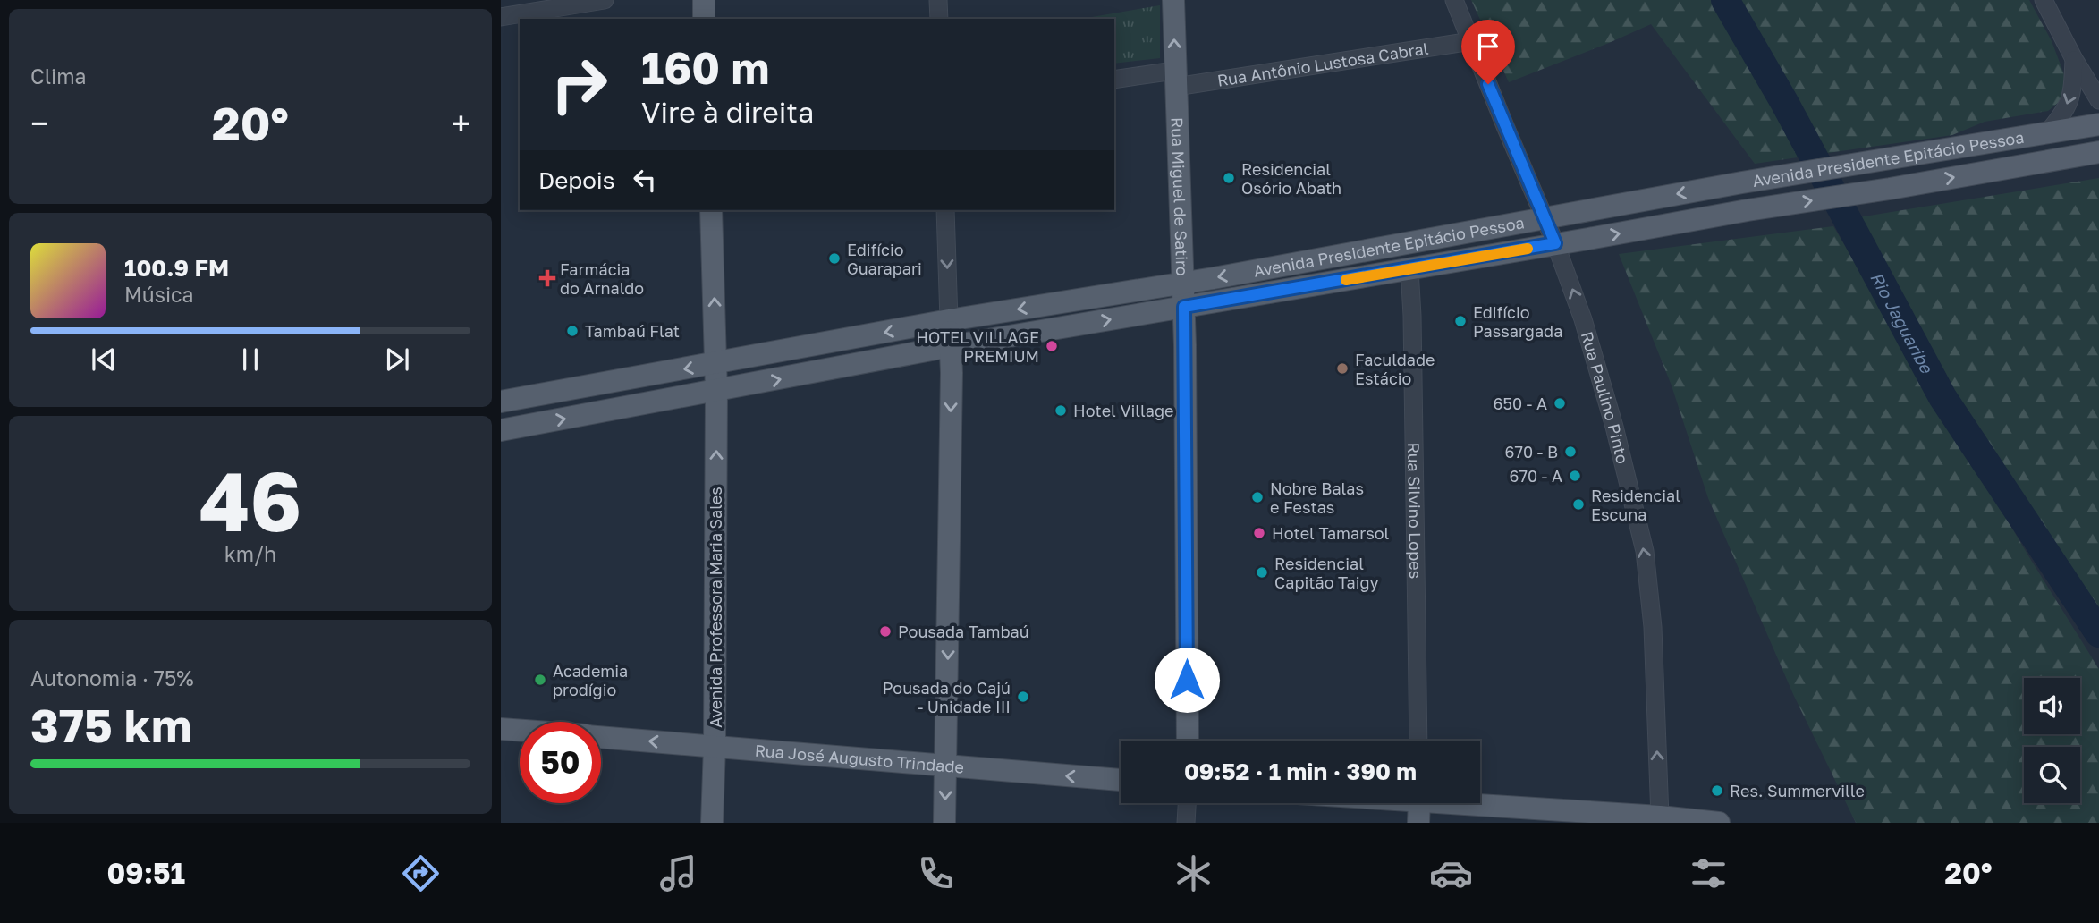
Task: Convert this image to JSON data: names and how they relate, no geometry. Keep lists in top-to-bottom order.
{
  "streets": {
    "main road": [
      "Avenida Presidente Epitácio Pessoa",
      "Rua Miguel de Satiro",
      "Avenida Professora Maria Sales",
      "Rua José Augusto Trindade"
    ],
    "street": ["Rua Antônio Lustosa Cabral", "Rua Paulino Pinto", "Rua Silvino Lopes"]
  },
  "crossings": [
    ["Rua Antônio Lustosa Cabral", "Rua Miguel de Satiro"],
    ["Rua Antônio Lustosa Cabral", "Rua Paulino Pinto"],
    ["Avenida Presidente Epitácio Pessoa", "Rua Miguel de Satiro"],
    ["Avenida Presidente Epitácio Pessoa", "Rua Paulino Pinto"],
    ["Avenida Presidente Epitácio Pessoa", "Rua Silvino Lopes"],
    ["Avenida Presidente Epitácio Pessoa", "Avenida Professora Maria Sales"],
    ["Avenida Professora Maria Sales", "Rua José Augusto Trindade"]
  ],
  "one_way": ["Rua Paulino Pinto", "Avenida Professora Maria Sales", "Rua José Augusto Trindade"],
  "water": ["Rio Jaguaribe"],
  "places": {
    "other": [
      "Residencial Osório Abath",
      "Edifício Guarapari",
      "Edifício Passargada",
      "Tambaú Flat",
      "HOTEL VILLAGE PREMIUM",
      "Faculdade Estácio",
      "650 - A",
      "Hotel Village",
      "670 - B",
      "670 - A",
      "Nobre Balas e Festas",
      "Residencial Escuna",
      "Hotel Tamarsol",
      "Residencial Capitão Taigy",
      "Pousada Tambaú",
      "Academia prodígio",
      "Pousada do Cajú - Unidade III",
      "Res. Summerville"
    ],
    "health": ["Farmácia do Arnaldo"]
  },
  "page": {
    "tile": [
      "Clima",
      ["46", "km/h"],
      ["Autonomia · 75%", "375 km"]
    ],
    "turn": ["160 m", "Vire à direita"],
    "heat": ["−", "20°", "+"],
    "then": "Depois",
    "song": ["100.9 FM", "Música"],
    "limit": "50",
    "trip": "09:52 · 1 min · 390 m",
    "tabs": ["09:51", "20°"]
  }
}
